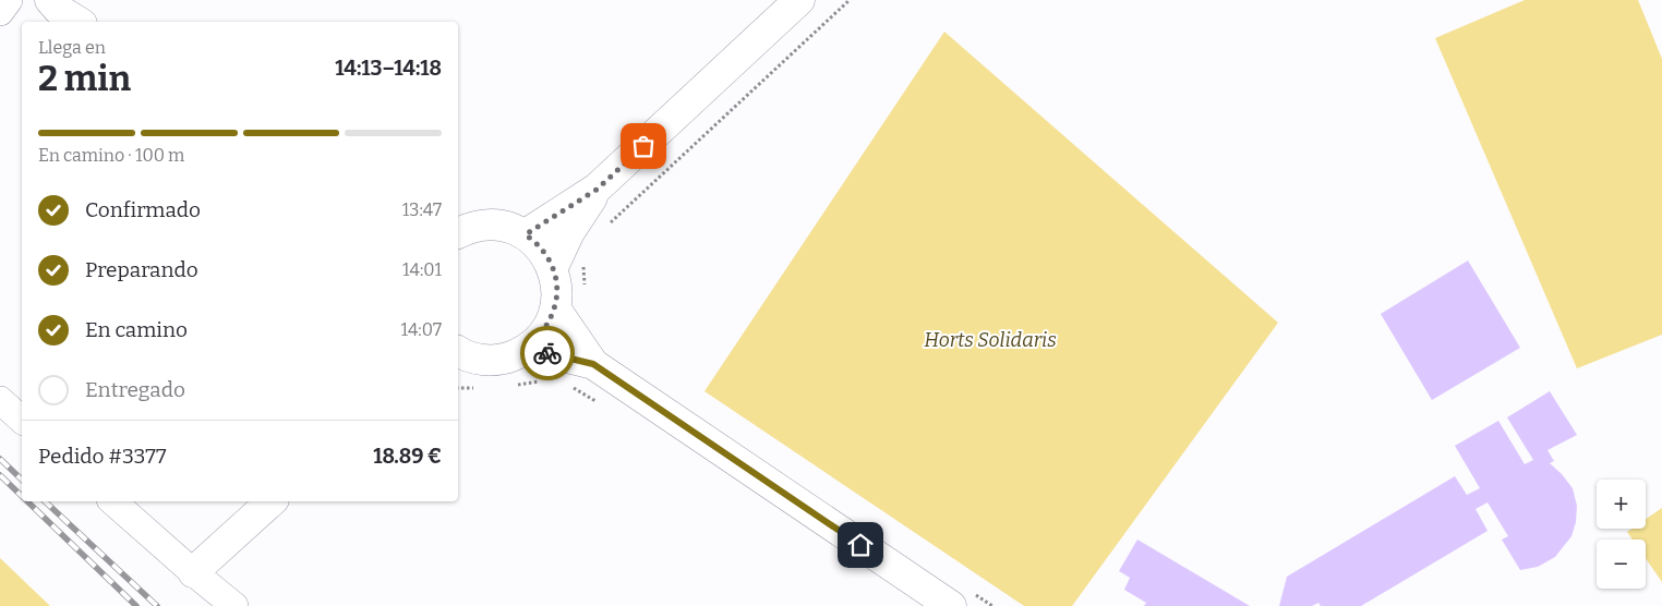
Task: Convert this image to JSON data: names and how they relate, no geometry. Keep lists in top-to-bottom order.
{
  "parks": ["Horts Solidaris"],
  "page": {
    "heading": ["2 min", "Llega en", "14:13–14:18"],
    "panel": ["Pedido #3377", "18.89 €"],
    "bar": "En camino · 100 m",
    "list": [
      ["Confirmado", "13:47"],
      ["Preparando", "14:01"],
      ["En camino", "14:07"],
      "Entregado"
    ],
    "map_buttons": ["+", "−"]
  }
}
